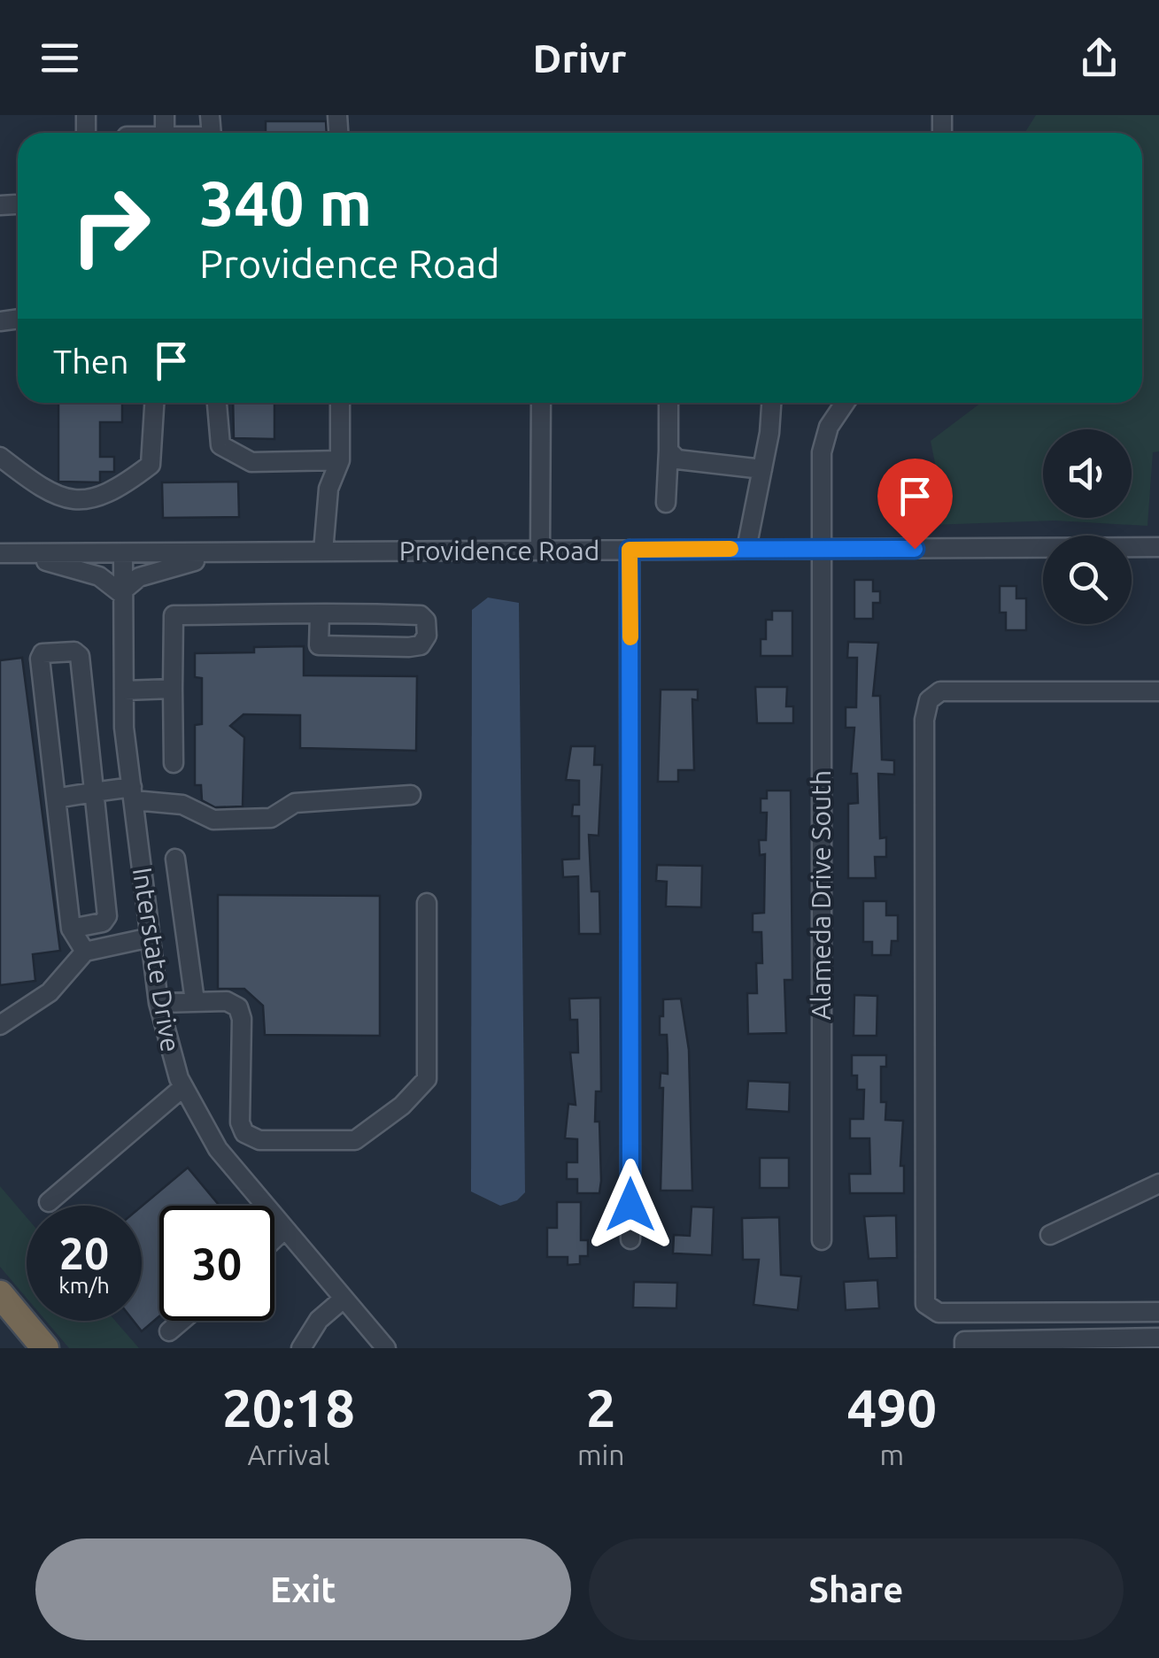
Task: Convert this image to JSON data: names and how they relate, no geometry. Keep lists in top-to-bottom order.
{
  "streets": {
    "street": ["Providence Road", "Alameda Drive South", "Interstate Drive"]
  },
  "crossings": [
    ["Providence Road", "Alameda Drive South"],
    ["Providence Road", "Interstate Drive"]
  ],
  "page": {
    "header": "Drivr",
    "turn": ["340 m", "Providence Road"],
    "then": "Then",
    "speed": "20 km/h",
    "limit": "30",
    "eta": [
      "20:18",
      "Arrival",
      "2",
      "min",
      "490",
      "m"
    ],
    "buttons": ["Exit", "Share"]
  }
}
